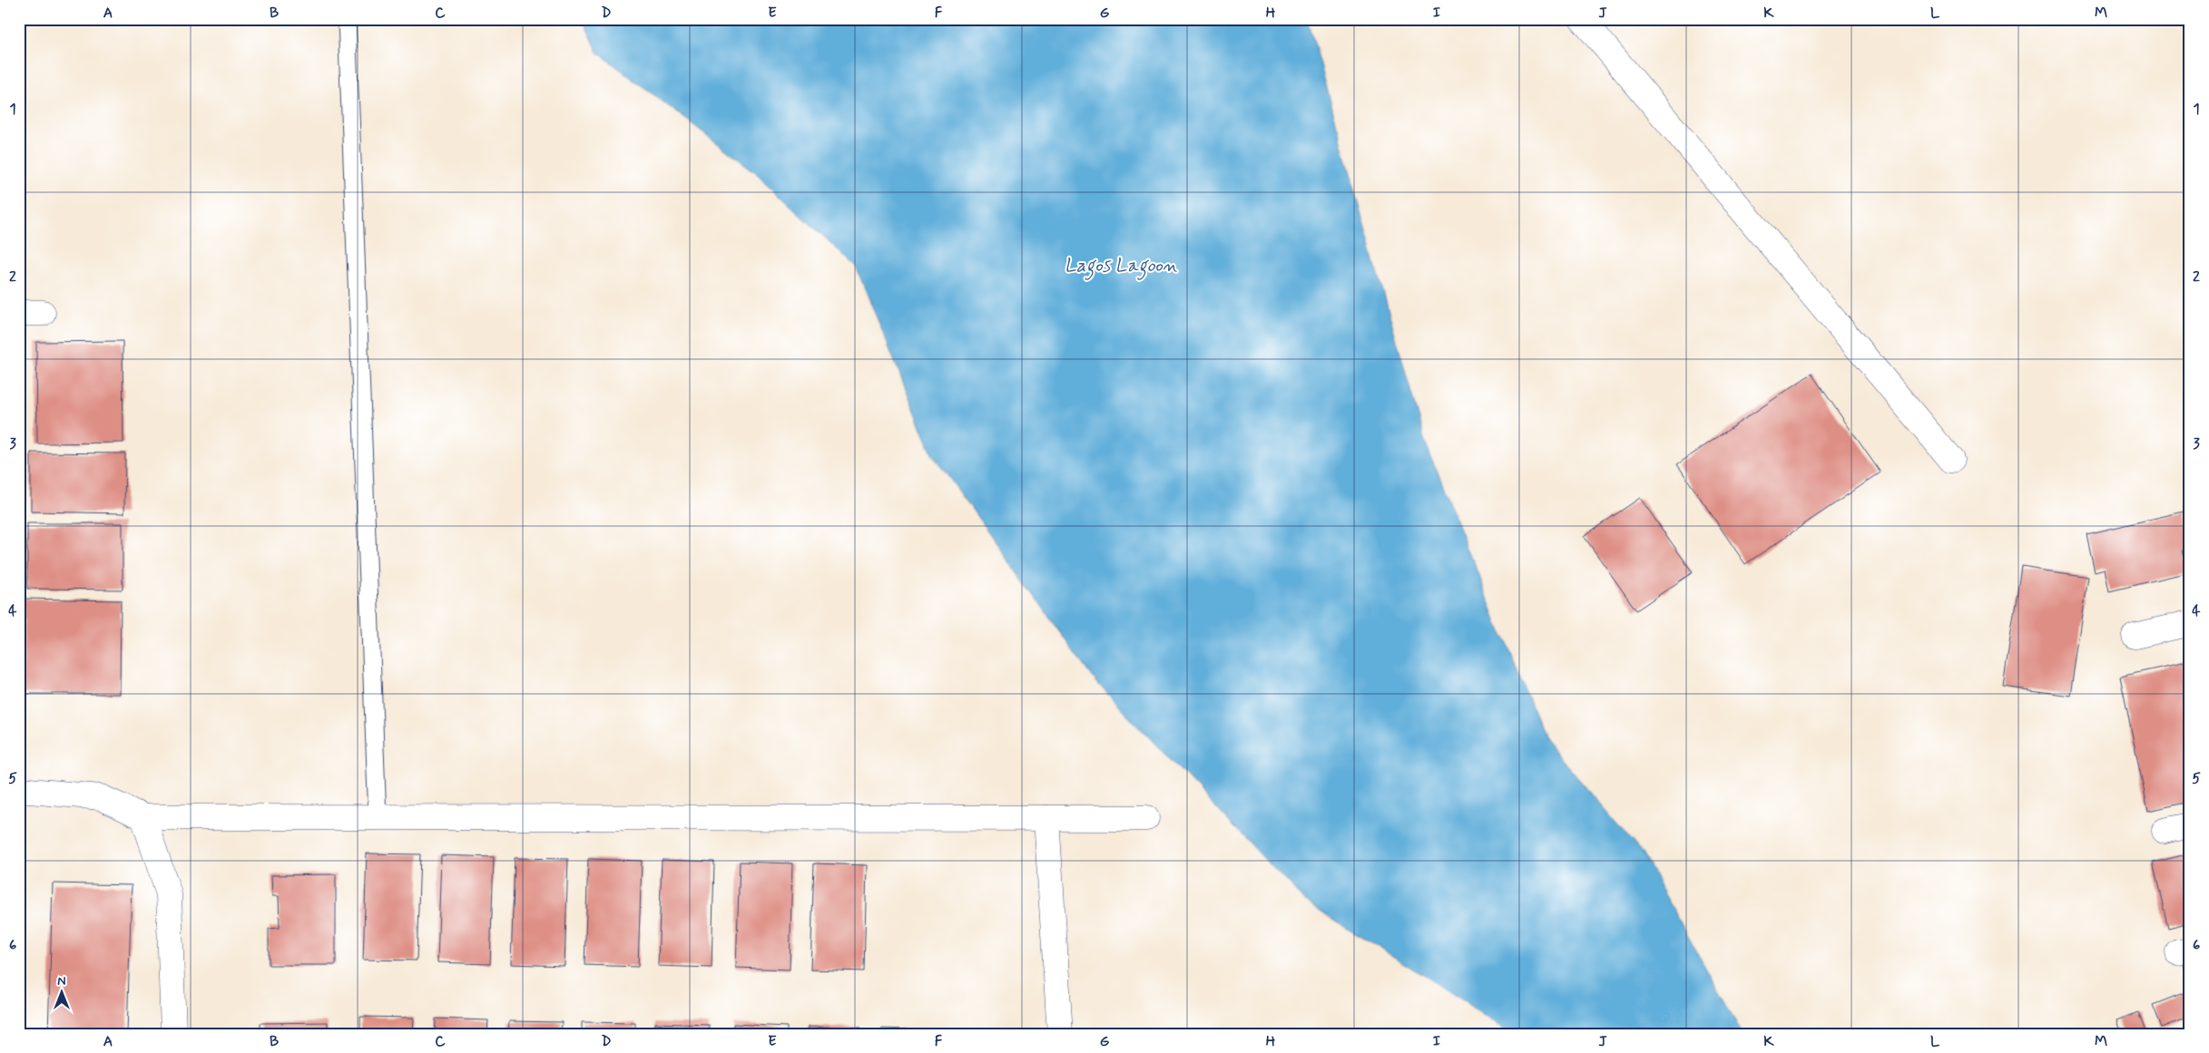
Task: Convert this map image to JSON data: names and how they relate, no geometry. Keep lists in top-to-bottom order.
{
  "water": ["Lagos Lagoon"],
  "north": "top",
  "grid": {
    "columns": [
      "A",
      "B",
      "C",
      "D",
      "E",
      "F",
      "G",
      "H",
      "I",
      "J",
      "K",
      "L",
      "M"
    ],
    "rows": [
      "1",
      "2",
      "3",
      "4",
      "5",
      "6"
    ]
  }
}
